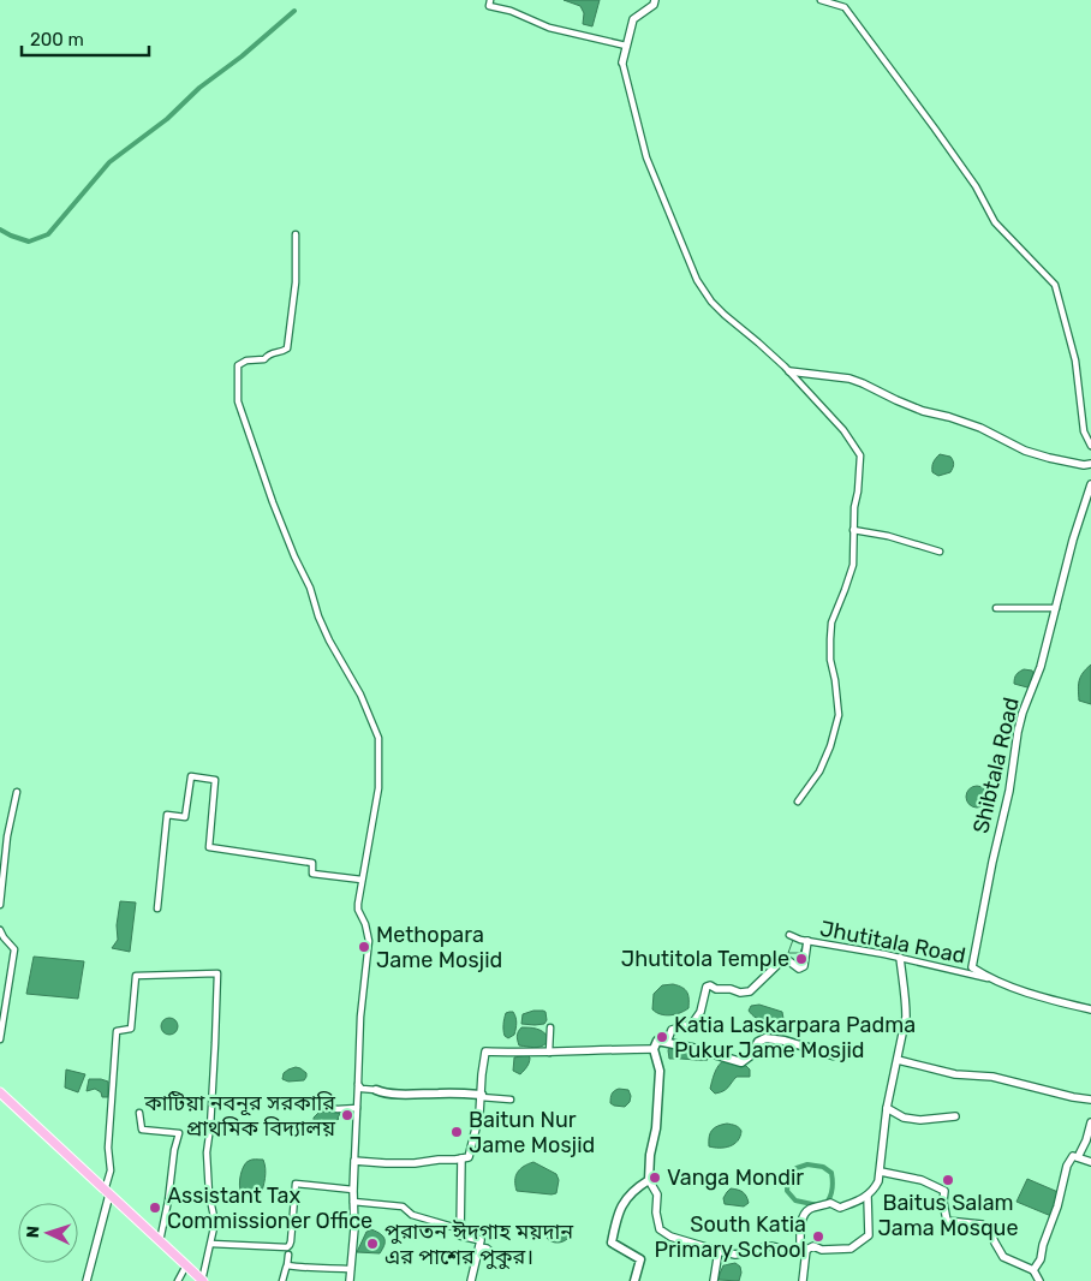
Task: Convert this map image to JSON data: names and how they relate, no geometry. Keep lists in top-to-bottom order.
{
  "streets": {
    "street": ["Shibtala Road", "Jhutitala Road"]
  },
  "crossings": [
    ["Shibtala Road", "Jhutitala Road"]
  ],
  "places": [
    "Methopara Jame Mosjid",
    "Jhutitola Temple",
    "Katia Laskarpara Padma Pukur Jame Mosjid",
    "কাটিয়া নবনূর সরকারি প্রাথমিক বিদ্যালয়",
    "Baitun Nur Jame Mosjid",
    "Vanga Mondir",
    "Baitus Salam Jama Mosque",
    "Assistant Tax Commissioner Office",
    "South Katia Primary School",
    "পুরাতন ঈদগাহ ময়দান এর পাশের পুকুর।"
  ],
  "scale_bar": "200 m",
  "north": "left"
}
